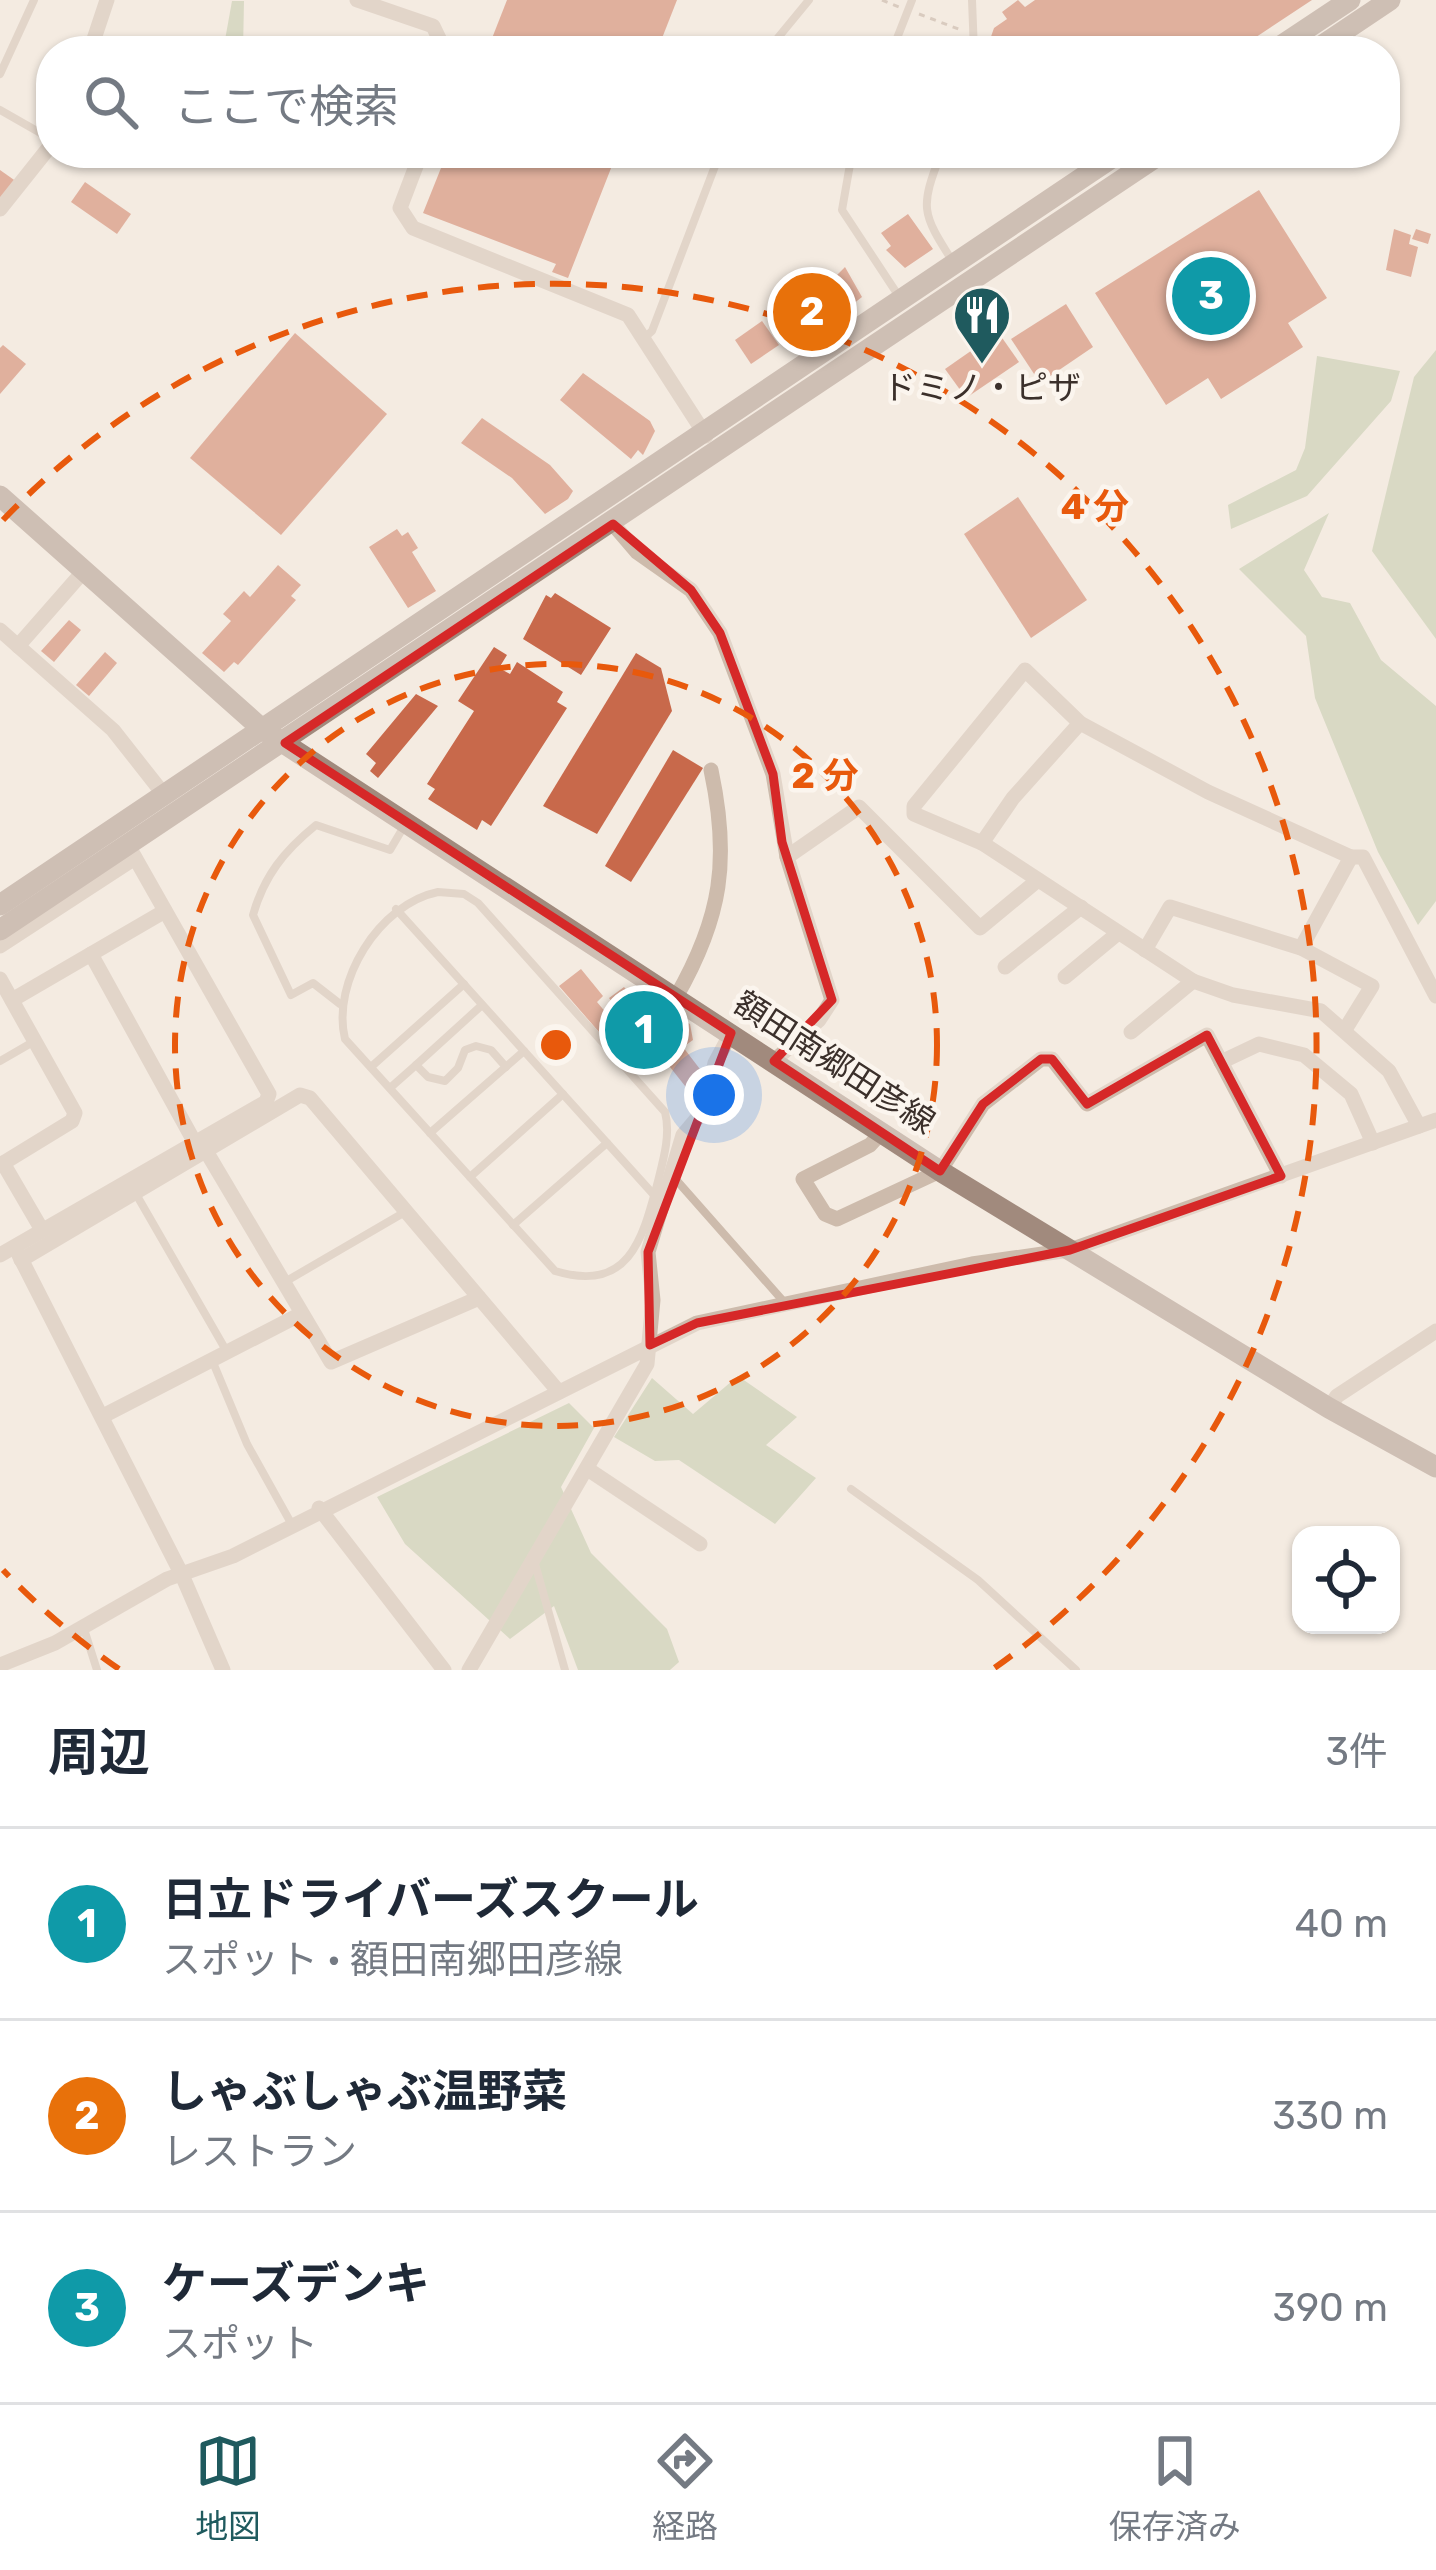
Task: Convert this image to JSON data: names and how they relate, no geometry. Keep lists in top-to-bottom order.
{
  "streets": {
    "street": ["額田南郷田彦線"]
  },
  "places": {
    "restaurant": ["ドミノ・ピザ"]
  },
  "page": {
    "search": "ここで検索",
    "pins": ["3", "2", "1"],
    "heading": ["周辺", "3件"],
    "list": [
      {
        "mark": "1",
        "name": "日立ドライバーズスクール",
        "note": "スポット · 額田南郷田彦線",
        "value": "40 m"
      },
      {
        "mark": "2",
        "name": "しゃぶしゃぶ温野菜",
        "note": "レストラン",
        "value": "330 m"
      },
      {
        "mark": "3",
        "name": "ケーズデンキ",
        "note": "スポット",
        "value": "390 m"
      }
    ],
    "nav": ["地図", "経路", "保存済み"]
  },
  "rings": ["4 分", "2 分"]
}
